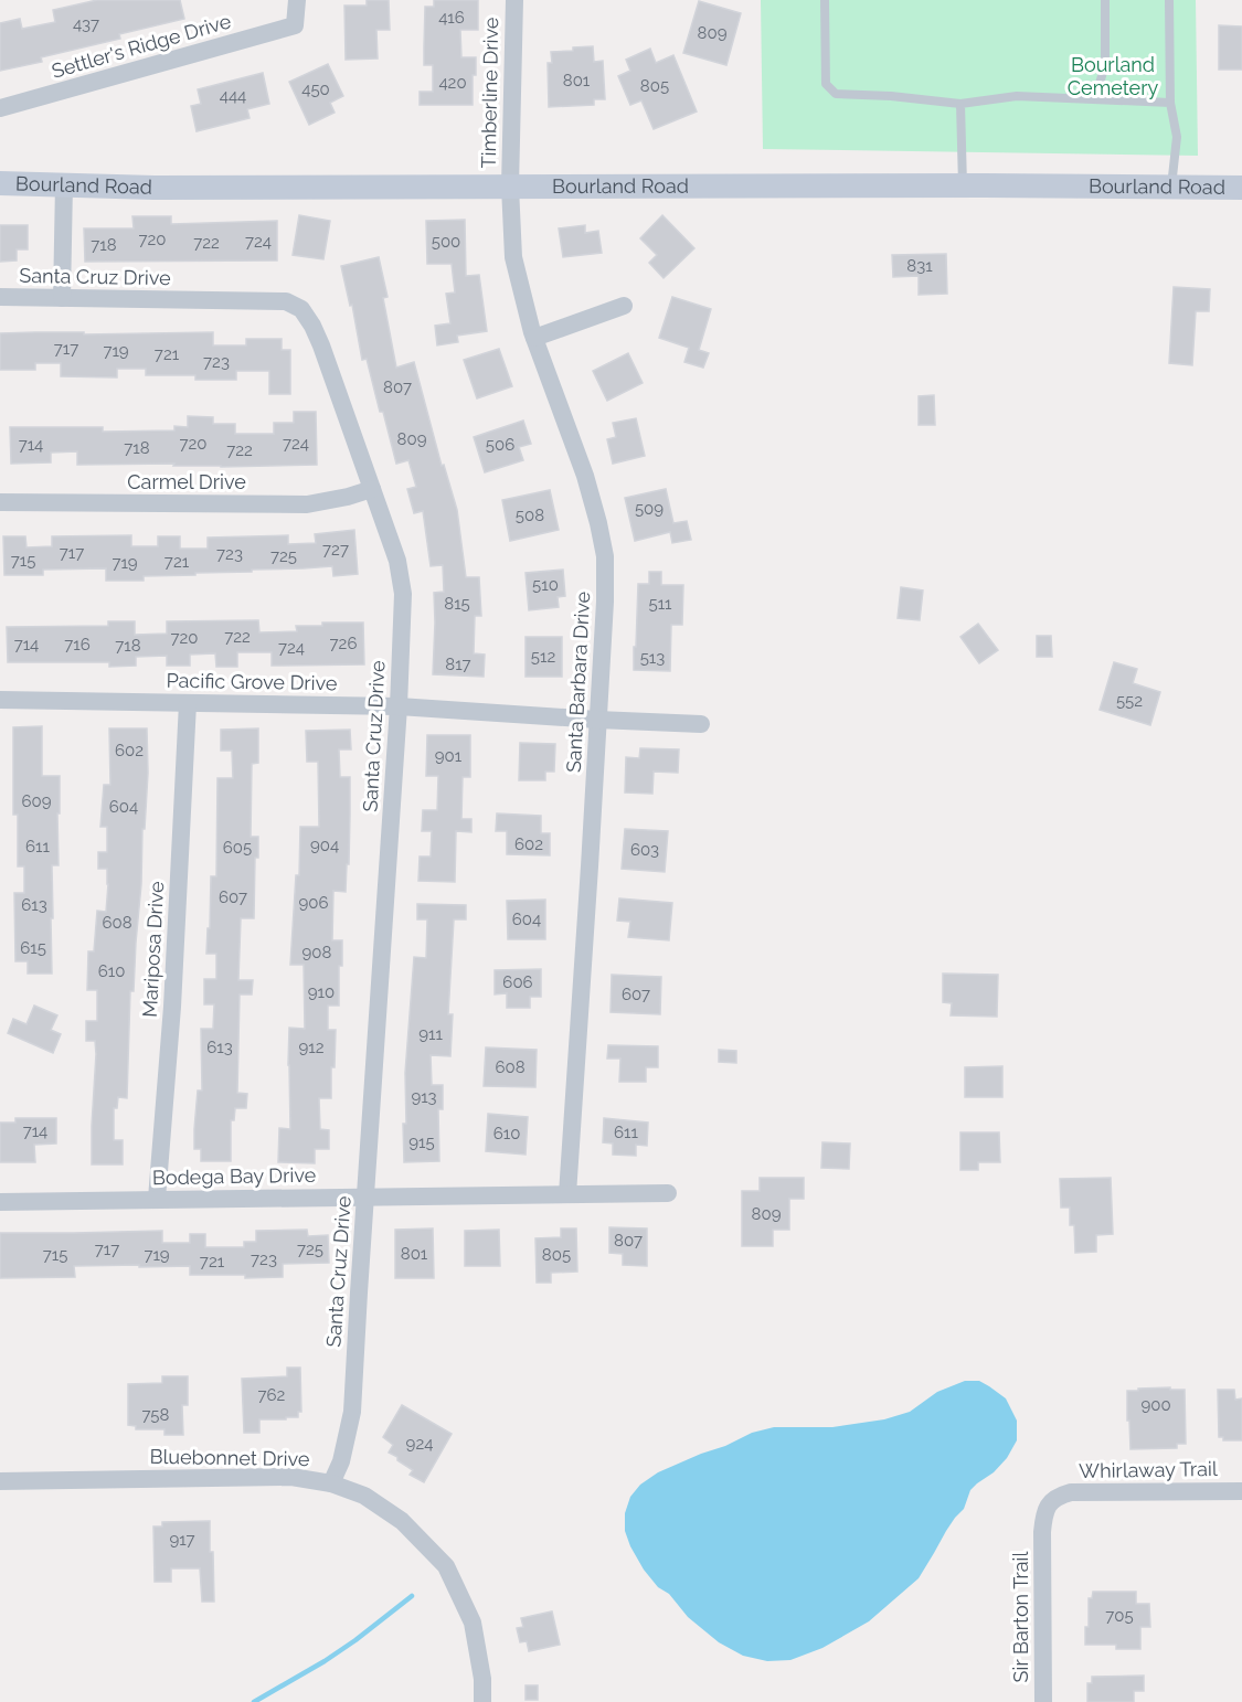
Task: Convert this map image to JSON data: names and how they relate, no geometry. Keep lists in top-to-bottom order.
{
  "streets": {
    "main road": ["Bourland Road"],
    "street": [
      "Settler's Ridge Drive",
      "Timberline Drive",
      "Santa Cruz Drive",
      "Carmel Drive",
      "Pacific Grove Drive",
      "Santa Barbara Drive",
      "Mariposa Drive",
      "Bodega Bay Drive",
      "Bluebonnet Drive",
      "Whirlaway Trail",
      "Sir Barton Trail"
    ]
  },
  "crossings": [
    ["Timberline Drive", "Bourland Road"],
    ["Timberline Drive", "Santa Barbara Drive"],
    ["Bourland Road", "Santa Barbara Drive"],
    ["Santa Cruz Drive", "Carmel Drive"],
    ["Santa Cruz Drive", "Pacific Grove Drive"],
    ["Santa Cruz Drive", "Bodega Bay Drive"],
    ["Santa Cruz Drive", "Bluebonnet Drive"],
    ["Pacific Grove Drive", "Santa Barbara Drive"],
    ["Pacific Grove Drive", "Mariposa Drive"],
    ["Santa Barbara Drive", "Bodega Bay Drive"],
    ["Mariposa Drive", "Bodega Bay Drive"],
    ["Whirlaway Trail", "Sir Barton Trail"]
  ],
  "parks": ["Bourland Cemetery"],
  "house_numbers": [
    "416",
    "437",
    "809",
    "801",
    "420",
    "805",
    "450",
    "444",
    "720",
    "724",
    "500",
    "722",
    "718",
    "831",
    "717",
    "719",
    "721",
    "723",
    "807",
    "809",
    "720",
    "724",
    "714",
    "506",
    "718",
    "722",
    "509",
    "508",
    "727",
    "717",
    "723",
    "725",
    "715",
    "721",
    "719",
    "510",
    "815",
    "511",
    "722",
    "720",
    "726",
    "714",
    "716",
    "718",
    "724",
    "512",
    "513",
    "817",
    "552",
    "602",
    "901",
    "609",
    "604",
    "602",
    "904",
    "611",
    "605",
    "603",
    "607",
    "906",
    "613",
    "604",
    "608",
    "615",
    "908",
    "610",
    "606",
    "910",
    "607",
    "911",
    "613",
    "912",
    "608",
    "913",
    "714",
    "611",
    "610",
    "915",
    "809",
    "807",
    "717",
    "725",
    "801",
    "715",
    "719",
    "805",
    "723",
    "721",
    "762",
    "900",
    "758",
    "924",
    "917",
    "705"
  ]
}
